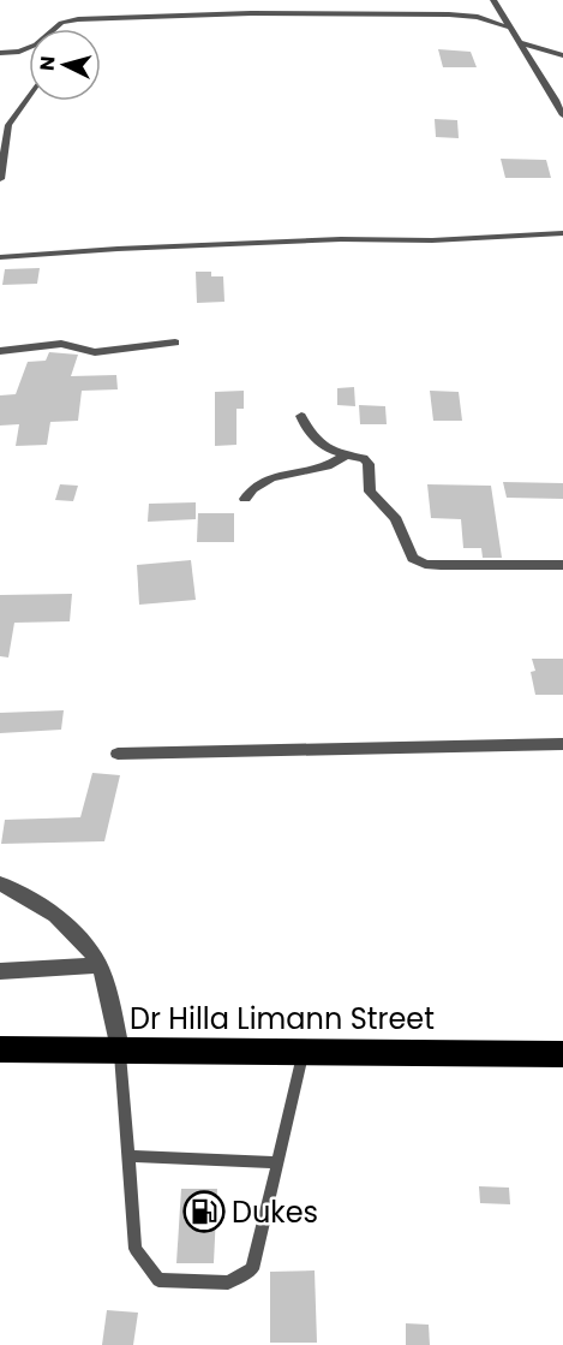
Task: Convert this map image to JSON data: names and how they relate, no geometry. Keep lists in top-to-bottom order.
{
  "streets": {
    "highway": ["Dr Hilla Limann Street"]
  },
  "places": {
    "fuel station": ["Dukes"]
  },
  "north": "left"
}
